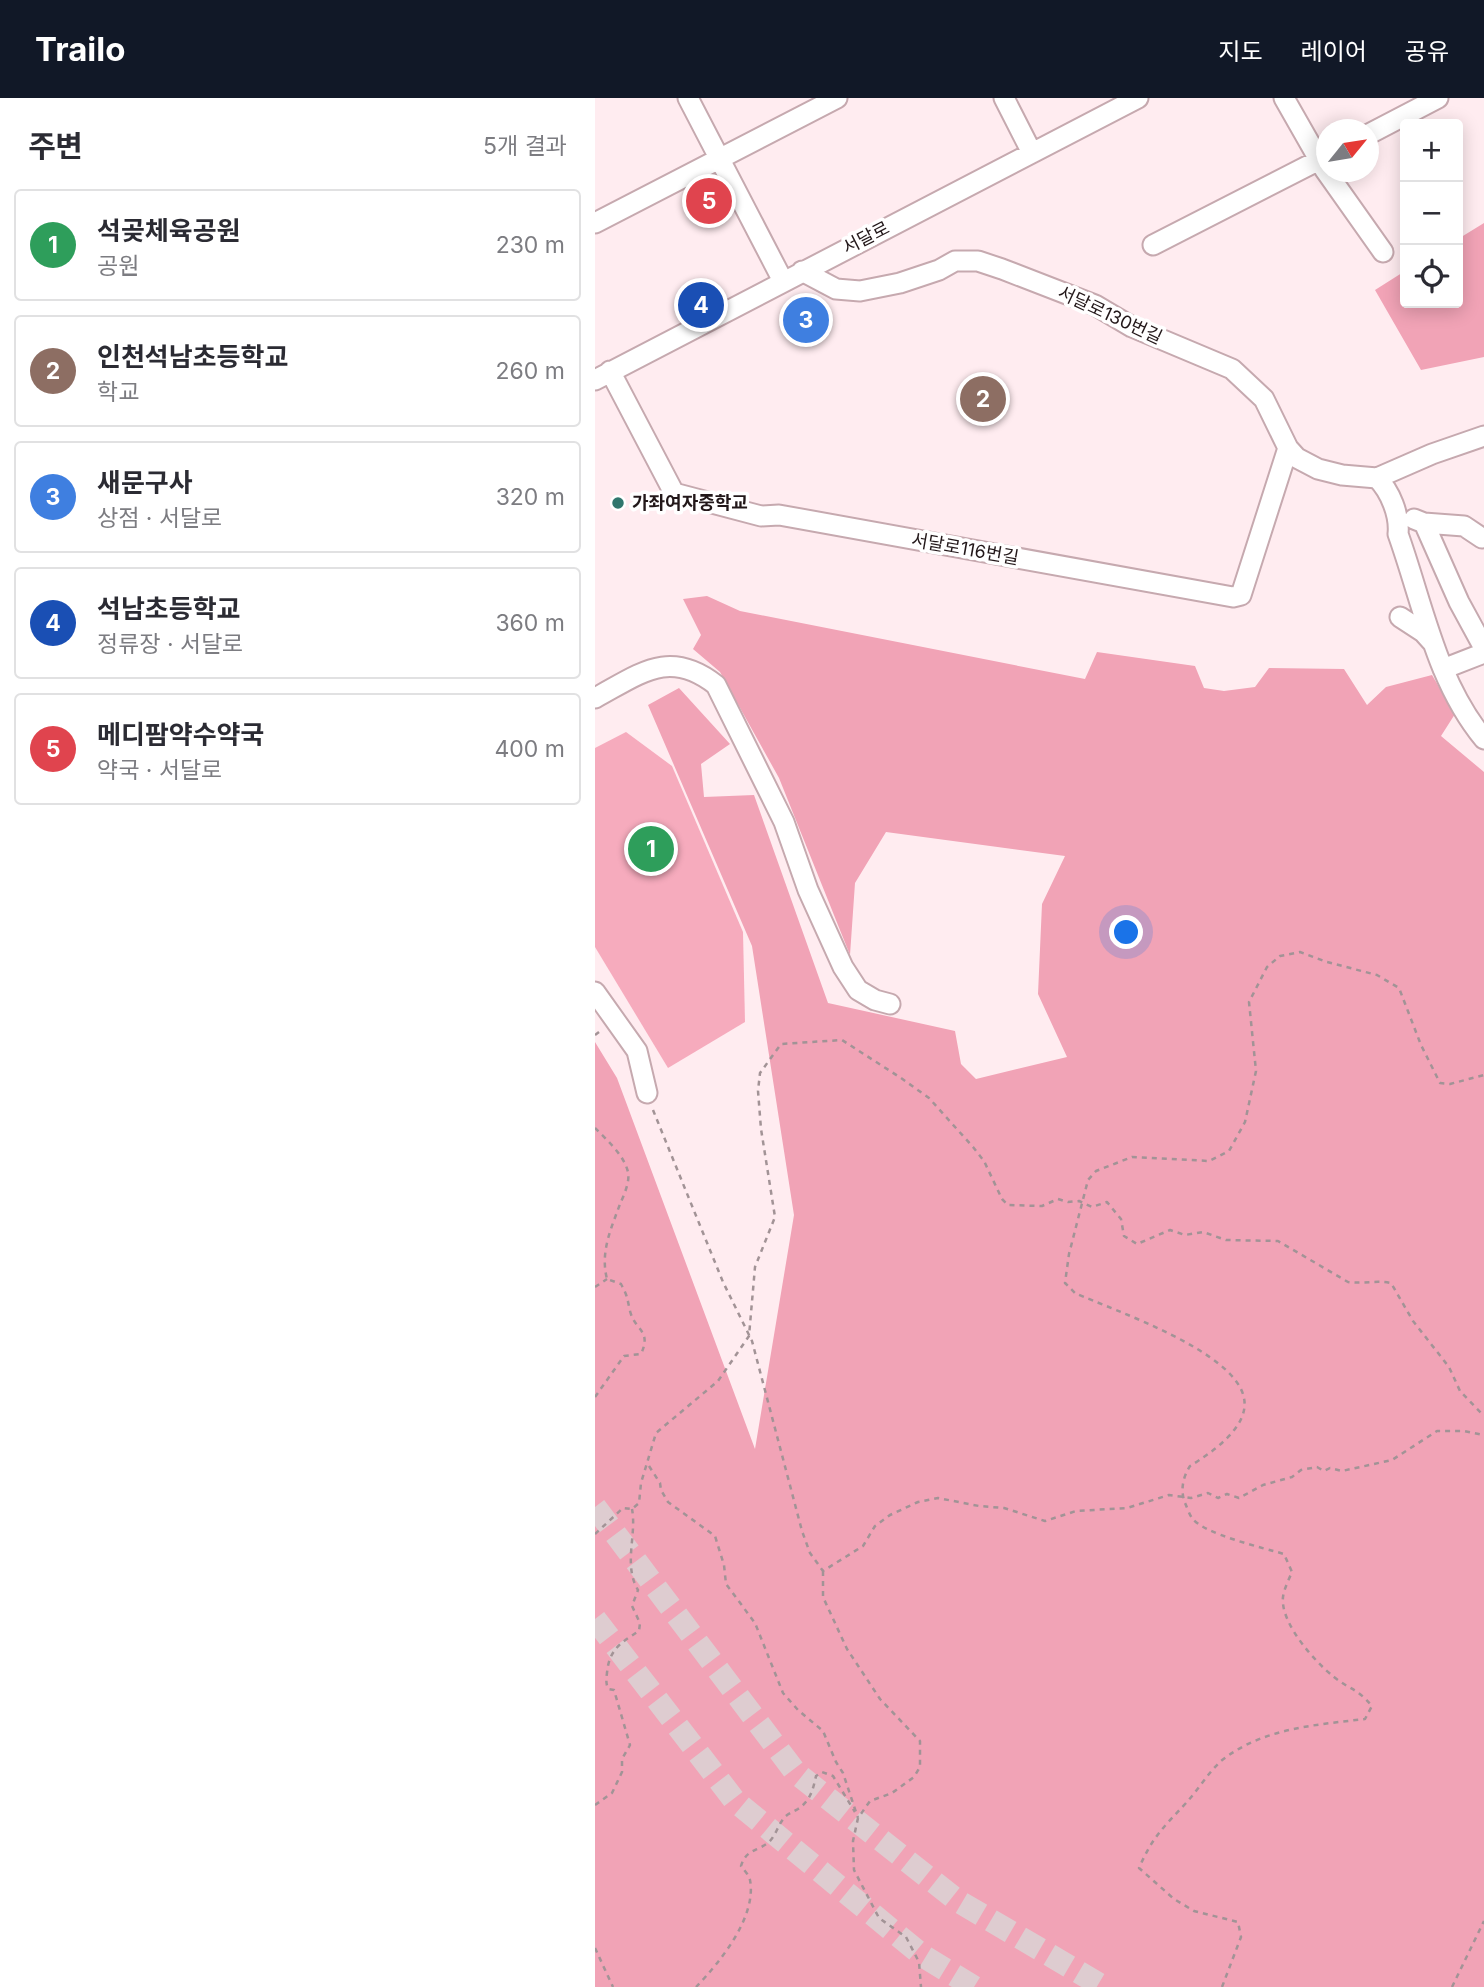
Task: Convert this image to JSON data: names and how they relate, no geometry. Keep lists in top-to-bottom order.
{
  "streets": {
    "street": ["서달로", "서달로130번길", "서달로116번길"]
  },
  "crossings": [
    ["서달로", "서달로130번길"],
    ["서달로", "서달로116번길"],
    ["서달로130번길", "서달로116번길"]
  ],
  "places": ["가좌여자중학교"],
  "north": "top right",
  "page": {
    "header": "Trailo",
    "nav": ["지도", "레이어", "공유"],
    "heading": ["주변", "5개 결과"],
    "map_buttons": ["+", "−"],
    "pins": [
      "5",
      "4",
      "3",
      "2",
      "1"
    ],
    "list": [
      {
        "mark": "1",
        "name": "석곶체육공원",
        "note": "공원",
        "value": "230 m"
      },
      {
        "mark": "2",
        "name": "인천석남초등학교",
        "note": "학교",
        "value": "260 m"
      },
      {
        "mark": "3",
        "name": "새문구사",
        "note": "상점 · 서달로",
        "value": "320 m"
      },
      {
        "mark": "4",
        "name": "석남초등학교",
        "note": "정류장 · 서달로",
        "value": "360 m"
      },
      {
        "mark": "5",
        "name": "메디팜약수약국",
        "note": "약국 · 서달로",
        "value": "400 m"
      }
    ]
  }
}
